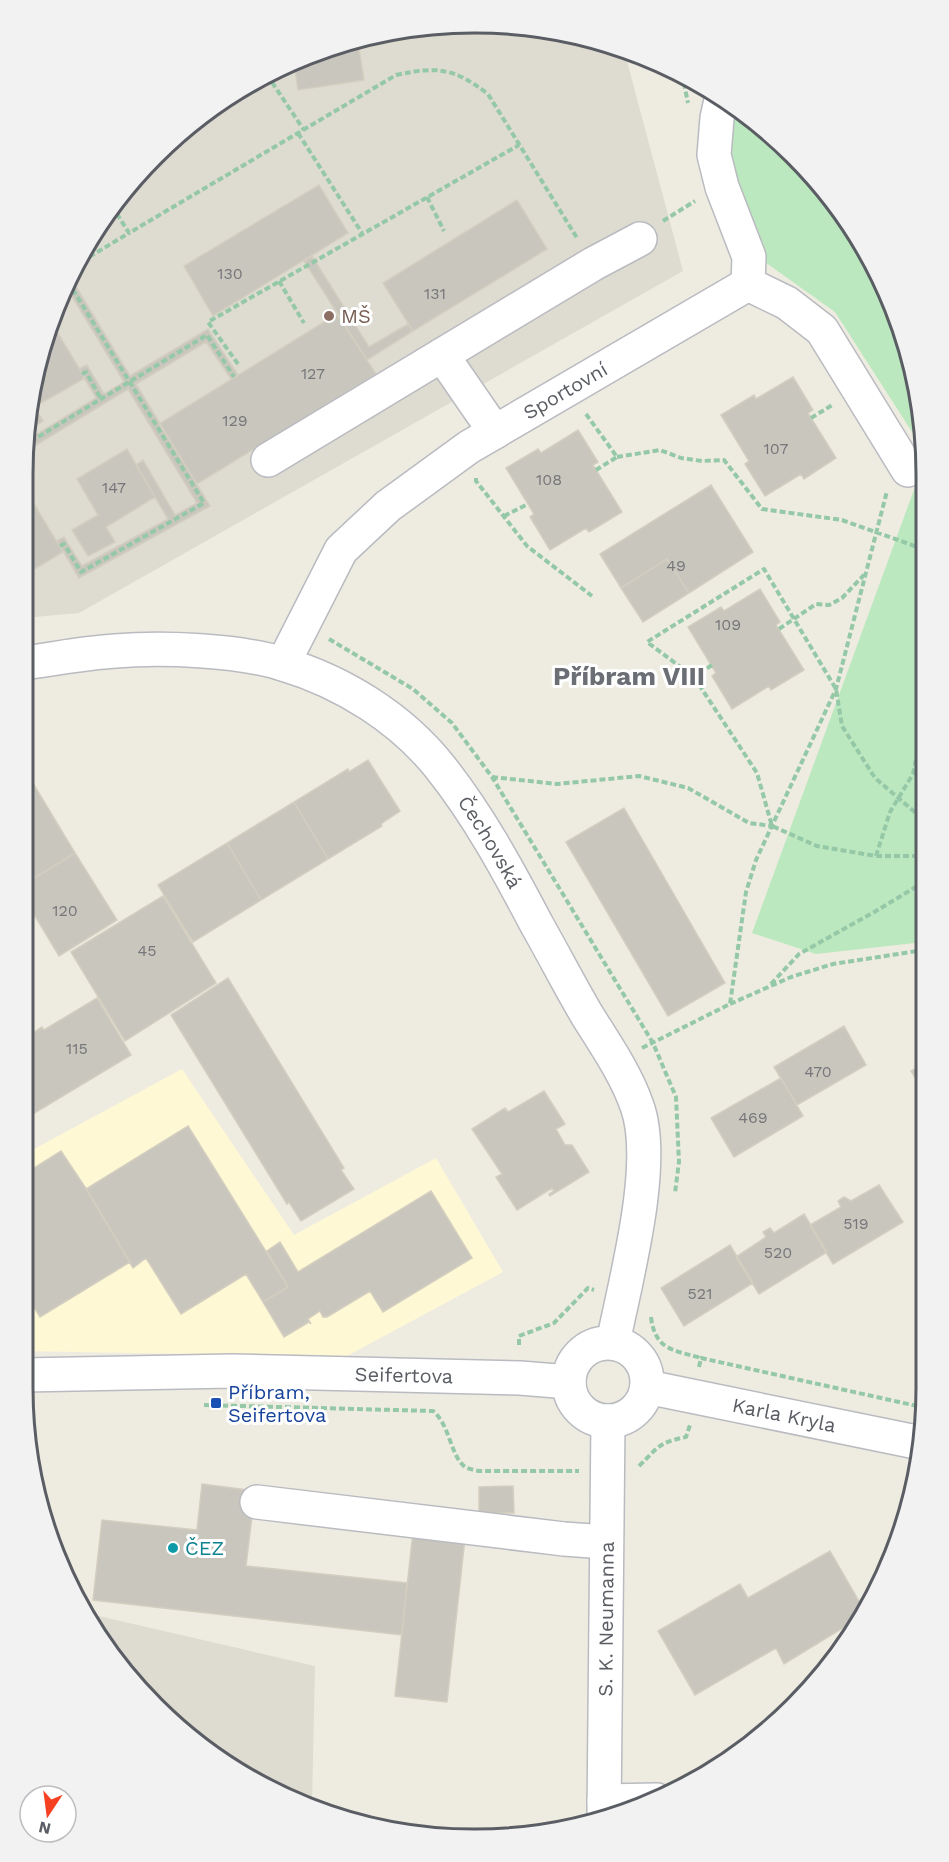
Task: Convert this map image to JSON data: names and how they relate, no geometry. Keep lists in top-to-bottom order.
{
  "streets": {
    "street": [
      "Sportovní",
      "Čechovská",
      "Seifertova",
      "Karla Kryla",
      "S. K. Neumanna"
    ]
  },
  "crossings": [
    ["Sportovní", "Čechovská"],
    ["Čechovská", "Seifertova"],
    ["Čechovská", "Karla Kryla"],
    ["Čechovská", "S. K. Neumanna"],
    ["Seifertova", "Karla Kryla"],
    ["Seifertova", "S. K. Neumanna"],
    ["Karla Kryla", "S. K. Neumanna"]
  ],
  "districts": ["Příbram VIII"],
  "places": {
    "other": ["MŠ", "ČEZ"],
    "transit": ["Příbram, Seifertova"]
  },
  "house_numbers": [
    "130",
    "131",
    "127",
    "129",
    "107",
    "108",
    "147",
    "49",
    "109",
    "120",
    "45",
    "115",
    "470",
    "469",
    "519",
    "520",
    "521"
  ],
  "north": "bottom"
}
